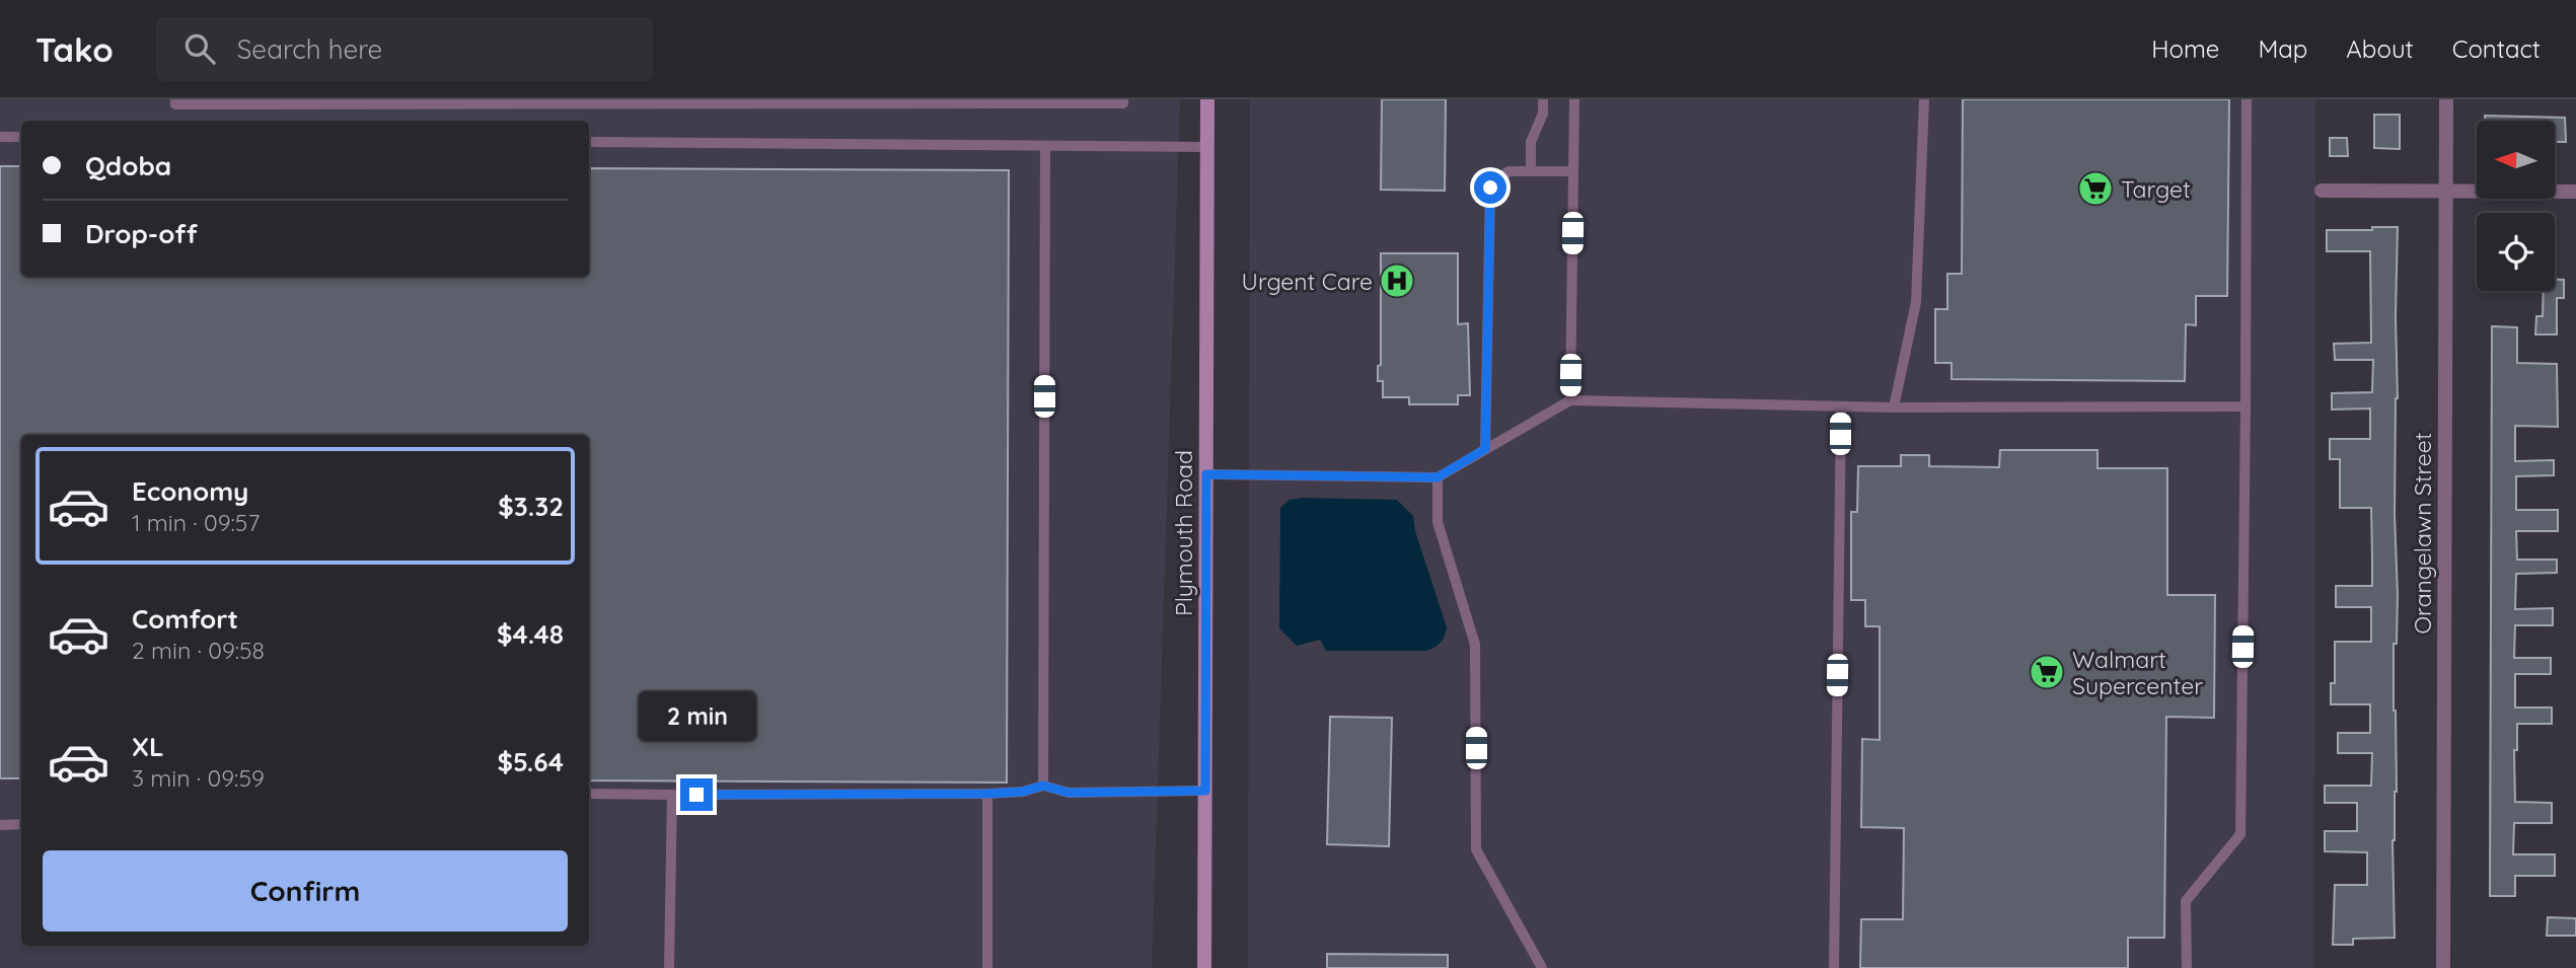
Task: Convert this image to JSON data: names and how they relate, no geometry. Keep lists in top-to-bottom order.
{
  "streets": {
    "main road": ["Plymouth Road"],
    "street": ["Orangelawn Street"]
  },
  "places": {
    "supermarket": ["Target", "Walmart Supercenter"],
    "hospital": ["Urgent Care"]
  },
  "north": "left",
  "page": {
    "header": "Tako",
    "search": "Search here",
    "nav": [
      "Home",
      "Map",
      "About",
      "Contact"
    ],
    "banner": ["Qdoba", "Drop-off"],
    "list": [
      {
        "name": "Economy",
        "note": "1 min · 09:57",
        "value": "$3.32"
      },
      {
        "name": "Comfort",
        "note": "2 min · 09:58",
        "value": "$4.48"
      },
      {
        "name": "XL",
        "note": "3 min · 09:59",
        "value": "$5.64"
      }
    ],
    "bubble": "2 min",
    "buttons": "Confirm"
  }
}
